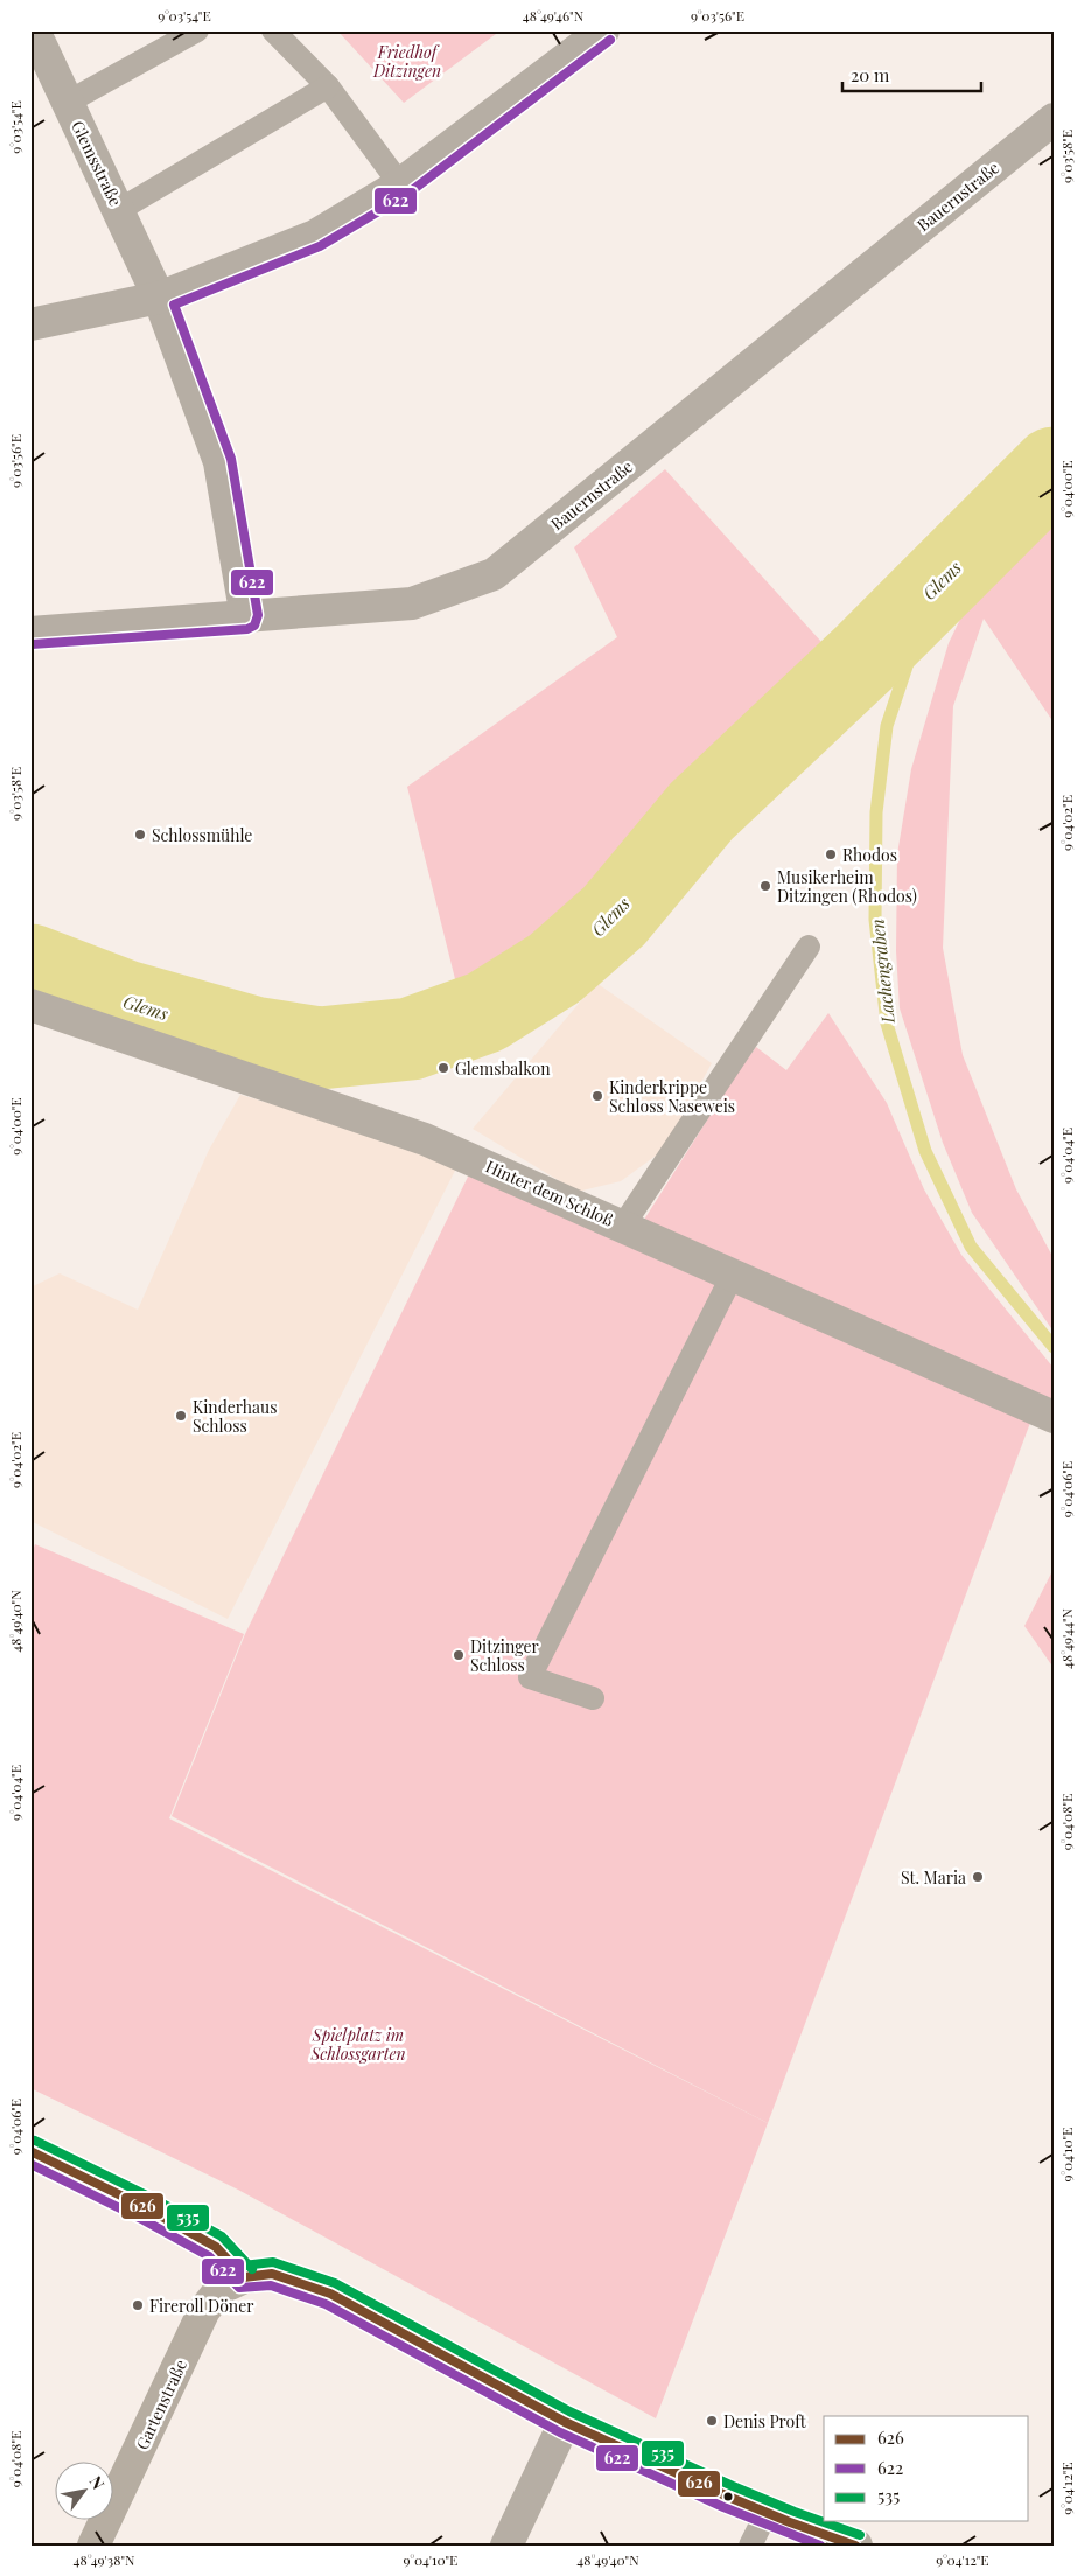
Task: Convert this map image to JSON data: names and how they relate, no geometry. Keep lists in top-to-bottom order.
{
  "streets": {
    "main road": ["Gartenstraße"],
    "street": ["Glemsstraße", "Bauernstraße", "Hinter dem Schloß"]
  },
  "crossings": [
    ["Glemsstraße", "Bauernstraße"]
  ],
  "water": ["Glems", "Lachengraben"],
  "parks": ["Friedhof Ditzingen", "Spielplatz im Schlossgarten"],
  "places": [
    "Schlossmühle",
    "Rhodos",
    "Musikerheim Ditzingen (Rhodos)",
    "Glemsbalkon",
    "Kinderkrippe Schloss Naseweis",
    "Kinderhaus Schloss",
    "Ditzinger Schloss",
    "St. Maria",
    "Fireroll Döner",
    "Denis Proft"
  ],
  "lines": ["transit line 622", "transit line 535", "transit line 626"],
  "legend": ["626", "622", "535"],
  "scale_bar": "20 m",
  "north": "top right",
  "coordinates": [
    "9°03'54\"E",
    "48°49'46\"N",
    "9°03'56\"E",
    "9°03'58\"E",
    "9°04'00\"E",
    "9°04'02\"E",
    "9°04'04\"E",
    "9°04'06\"E",
    "48°49'40\"N",
    "48°49'44\"N",
    "9°04'08\"E",
    "9°04'10\"E",
    "9°04'12\"E",
    "48°49'38\"N"
  ]
}
